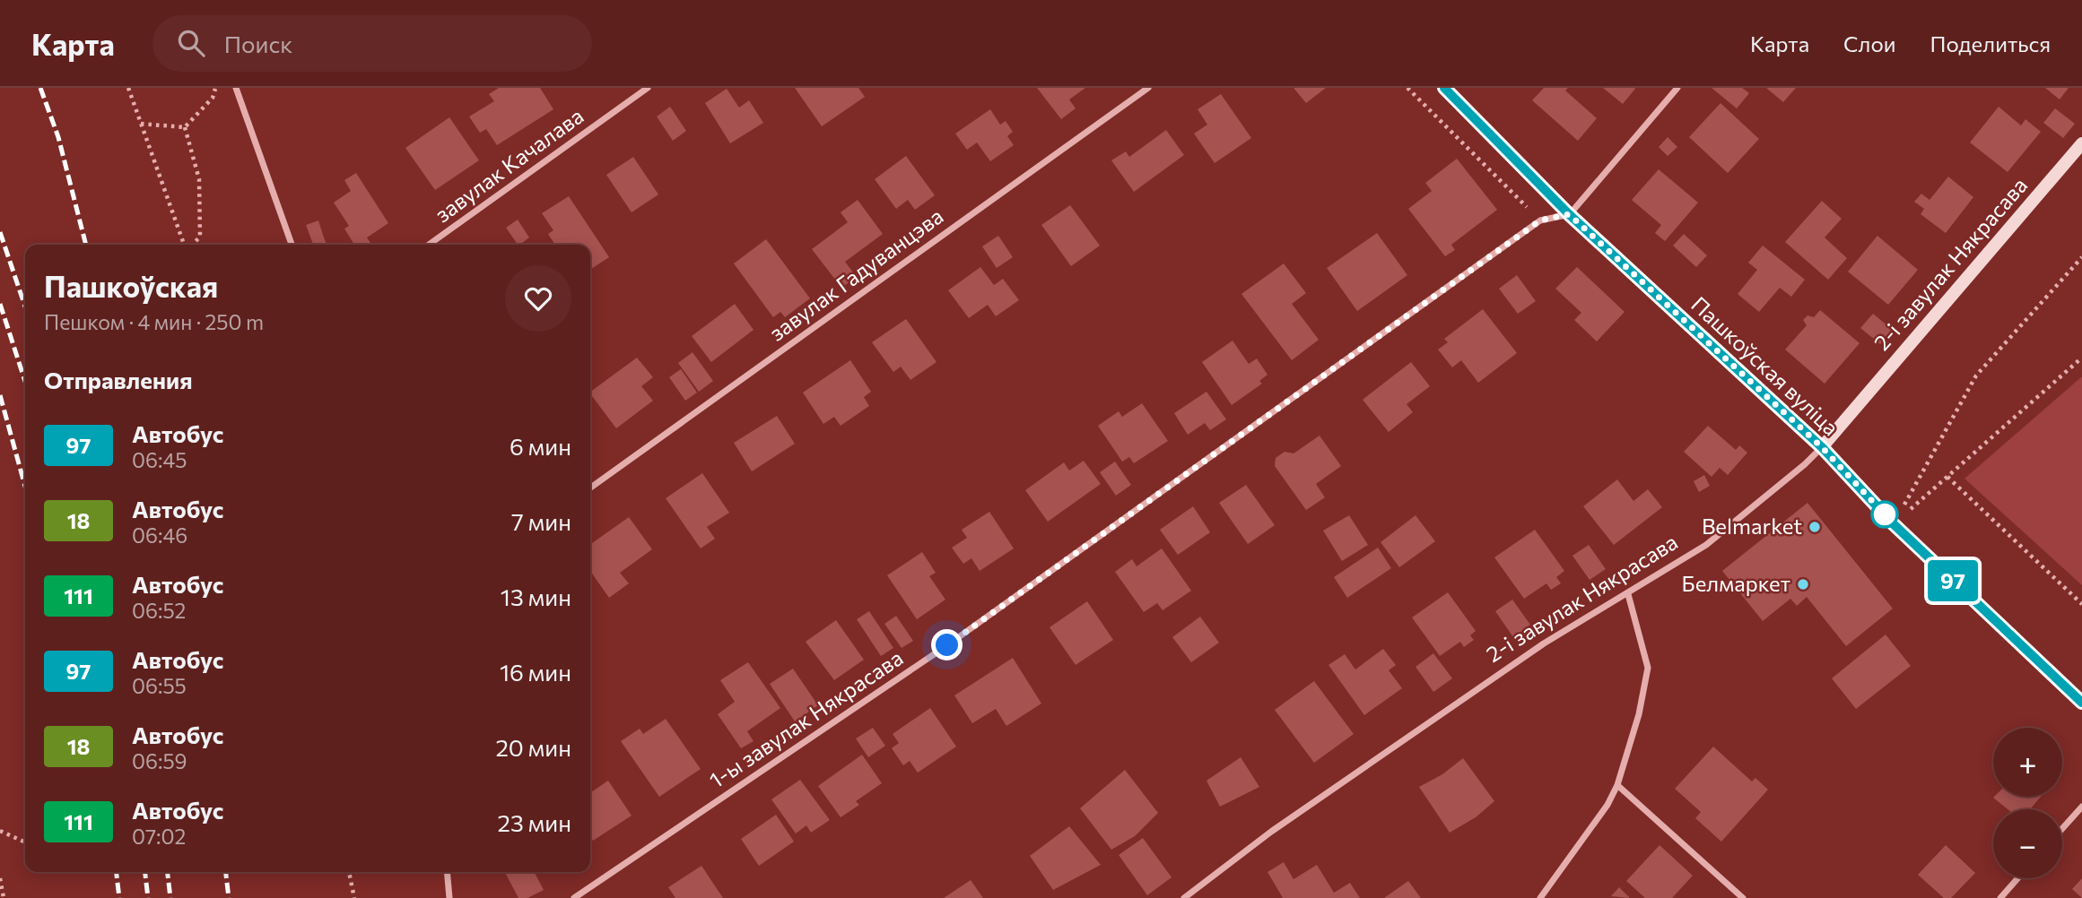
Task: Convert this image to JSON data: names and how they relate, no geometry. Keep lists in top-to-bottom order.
{
  "streets": {
    "main road": ["2-і завулак Някрасава", "Пашкоўская вуліца"],
    "street": ["завулак Качалава", "завулак Гадуванцэва", "1-ы завулак Някрасава"]
  },
  "crossings": [
    ["2-і завулак Някрасава", "Пашкоўская вуліца"],
    ["Пашкоўская вуліца", "1-ы завулак Някрасава"]
  ],
  "places": ["Belmarket", "Белмаркет"],
  "lines": ["bus line 97"],
  "page": {
    "header": "Карта",
    "search": "Поиск",
    "nav": ["Карта", "Слои", "Поделиться"],
    "on_map": "97",
    "heading": [
      ["Пашкоўская", "Пешком · 4 мин · 250 m"],
      "Отправления"
    ],
    "list": [
      {
        "mark": "97",
        "name": "Автобус",
        "note": "06:45",
        "value": "6 мин"
      },
      {
        "mark": "18",
        "name": "Автобус",
        "note": "06:46",
        "value": "7 мин"
      },
      {
        "mark": "111",
        "name": "Автобус",
        "note": "06:52",
        "value": "13 мин"
      },
      {
        "mark": "97",
        "name": "Автобус",
        "note": "06:55",
        "value": "16 мин"
      },
      {
        "mark": "18",
        "name": "Автобус",
        "note": "06:59",
        "value": "20 мин"
      },
      {
        "mark": "111",
        "name": "Автобус",
        "note": "07:02",
        "value": "23 мин"
      }
    ],
    "map_buttons": ["+", "−"]
  }
}
